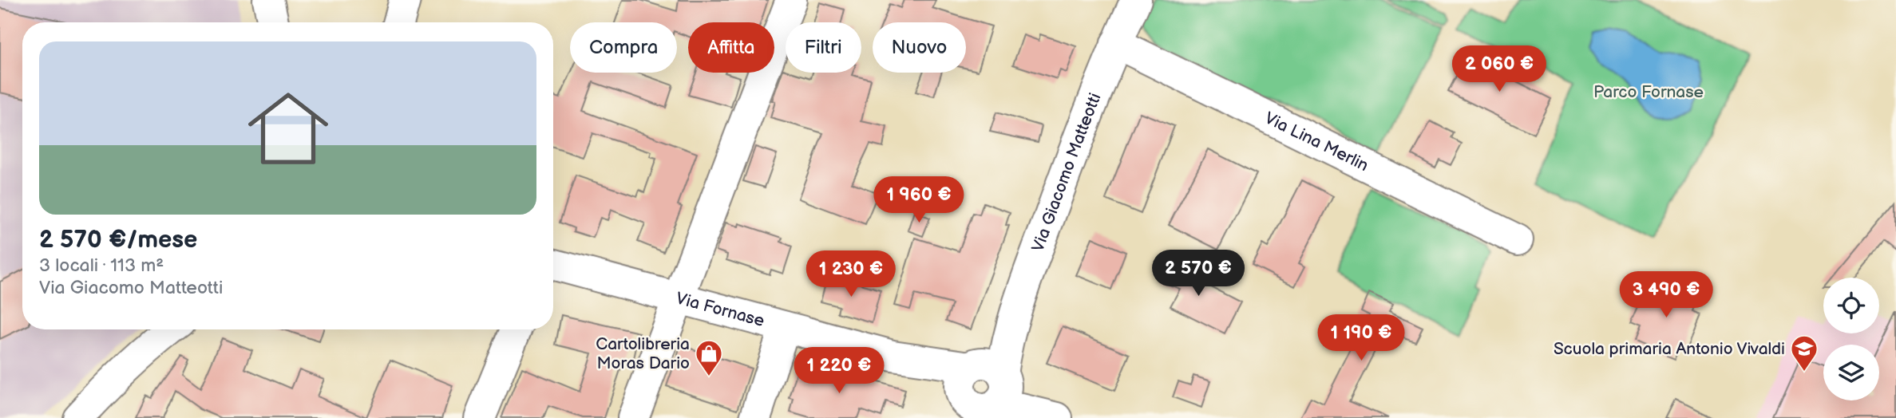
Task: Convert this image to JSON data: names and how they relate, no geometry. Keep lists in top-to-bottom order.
{
  "streets": {
    "street": ["Via Lina Merlin", "Via Giacomo Matteotti", "Via Fornase"]
  },
  "crossings": [
    ["Via Lina Merlin", "Via Giacomo Matteotti"],
    ["Via Giacomo Matteotti", "Via Fornase"]
  ],
  "parks": ["Parco Fornase"],
  "places": {
    "school or university": ["Scuola primaria Antonio Vivaldi"],
    "shop": ["Cartolibreria Moras Dario"]
  },
  "page": {
    "chip": [
      "Compra",
      "Affitta",
      "Filtri",
      "Nuovo"
    ],
    "list": [
      {
        "name": "2 570 €/mese",
        "note": "3 locali · 113 m² · Via Giacomo Matteotti"
      }
    ],
    "price": [
      "2 060 €",
      "1 960 €",
      "2 570 €",
      "1 230 €",
      "3 490 €",
      "1 190 €",
      "1 220 €"
    ]
  }
}
